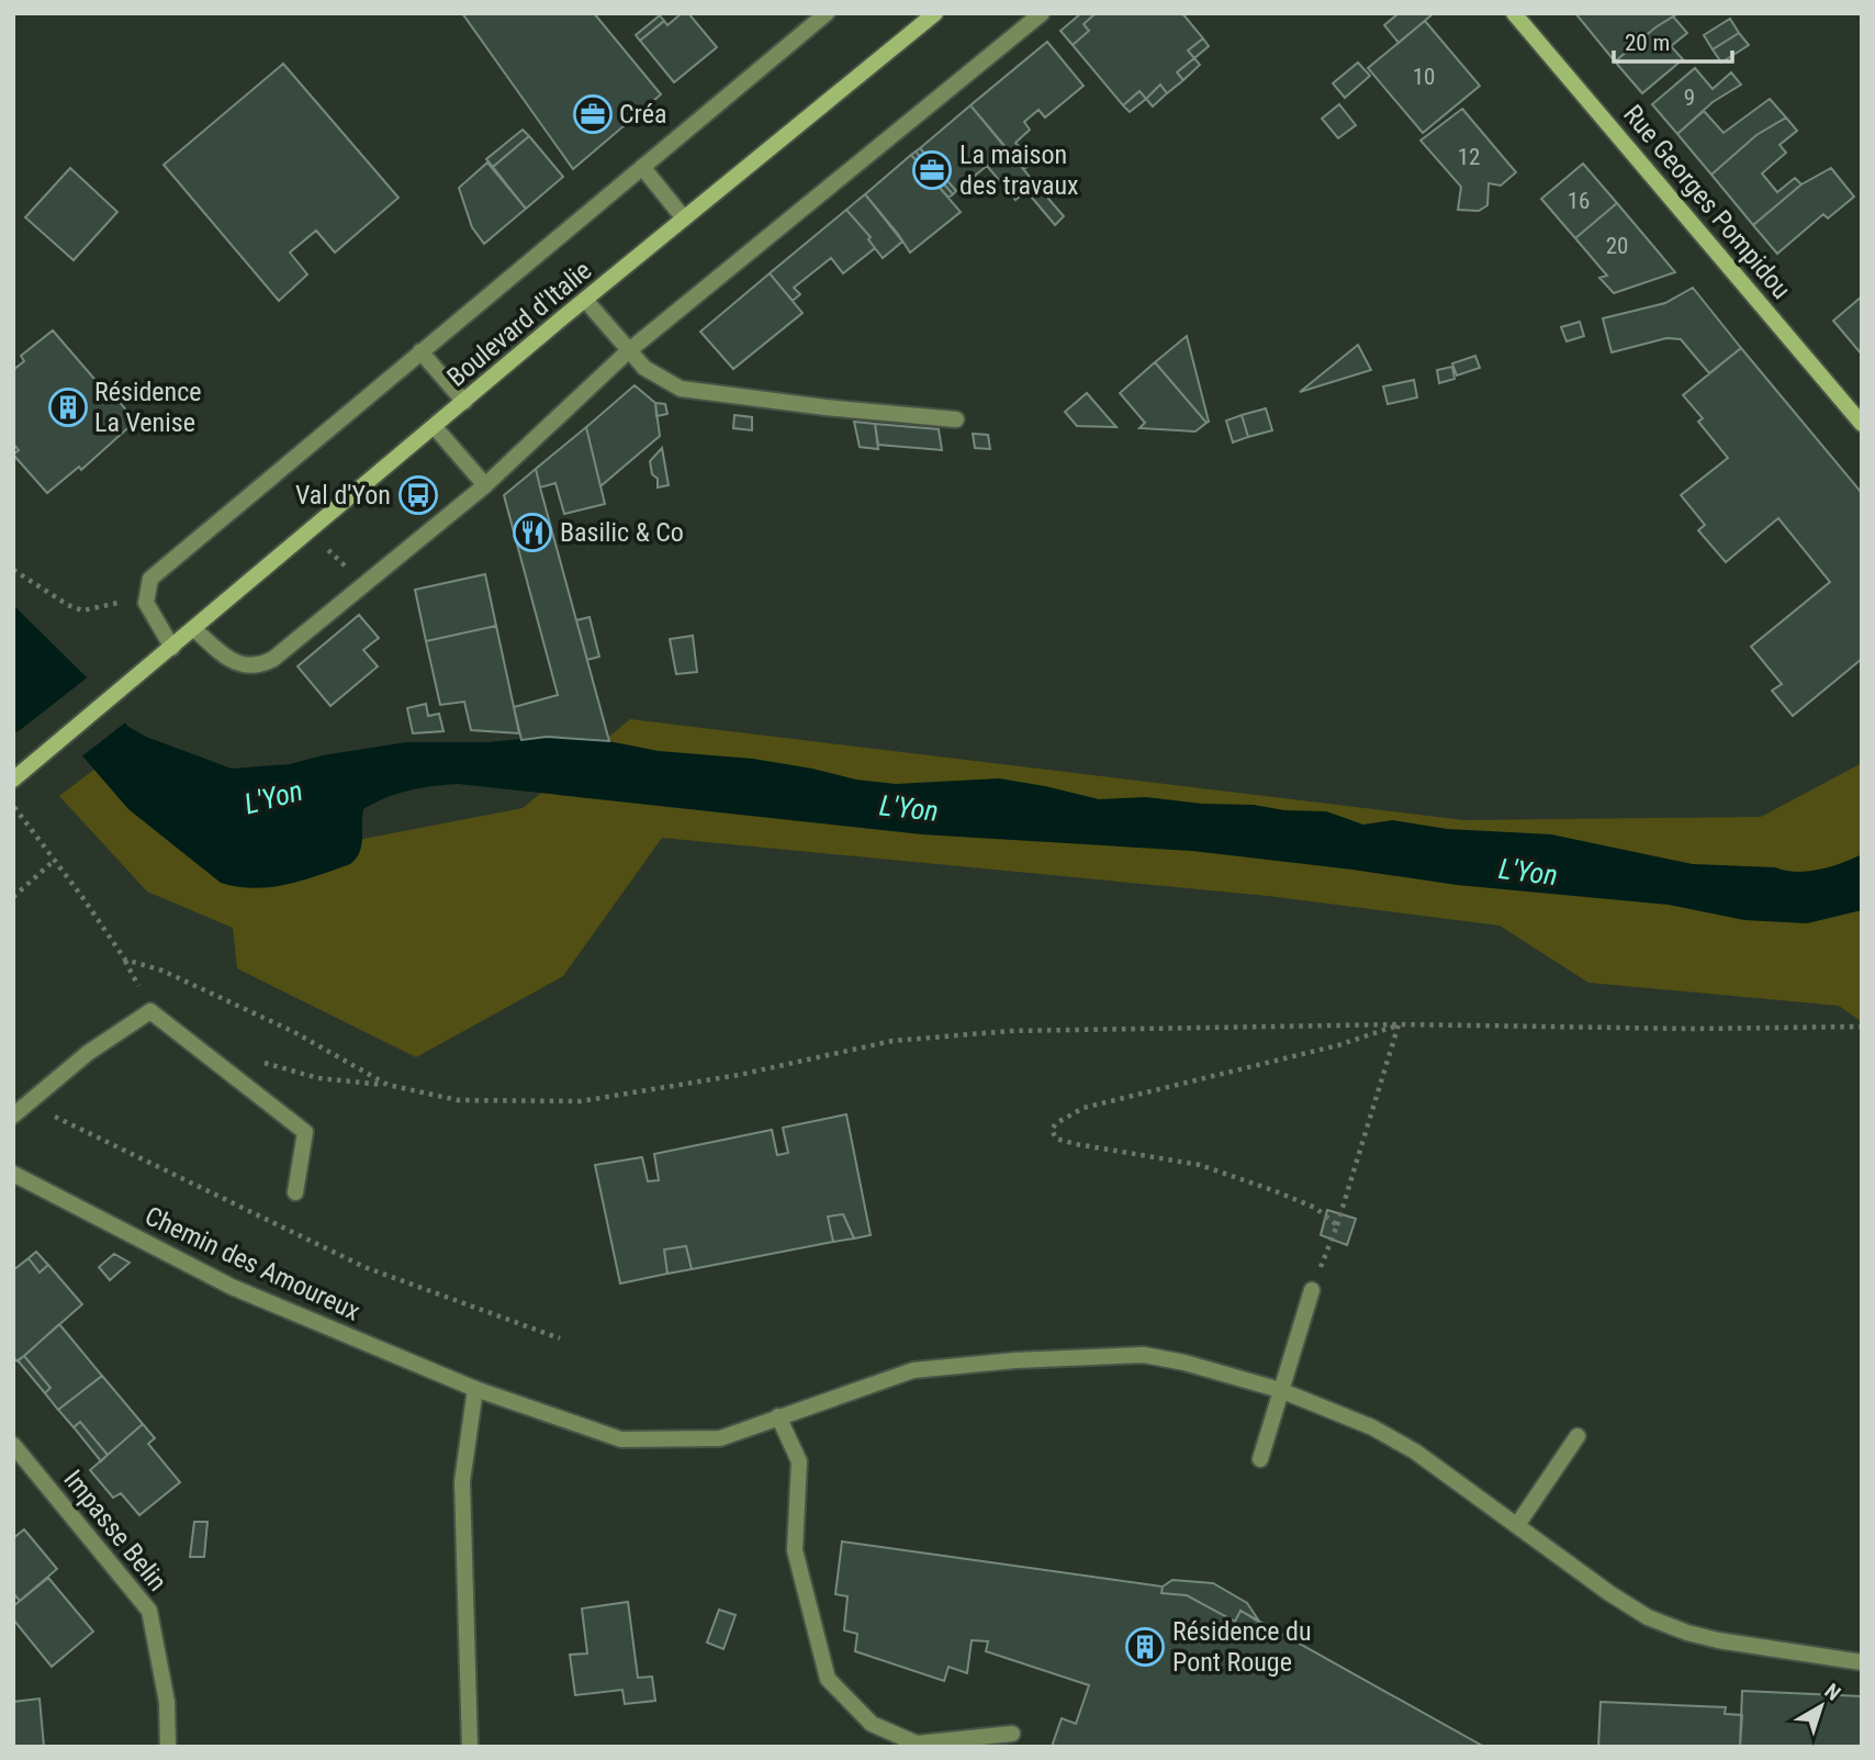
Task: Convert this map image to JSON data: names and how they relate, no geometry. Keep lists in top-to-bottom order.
{
  "streets": {
    "main road": ["Rue Georges Pompidou", "Boulevard d'Italie"],
    "street": ["Chemin des Amoureux", "Impasse Belin"]
  },
  "water": ["L'Yon"],
  "places": {
    "office": ["Créa", "La maison des travaux"],
    "building": ["Résidence La Venise", "Résidence du Pont Rouge"],
    "bus stop": ["Val d'Yon"],
    "restaurant": ["Basilic & Co"]
  },
  "house_numbers": [
    "10",
    "9",
    "12",
    "16",
    "20"
  ],
  "scale_bar": "20 m",
  "north": "top right"
}
